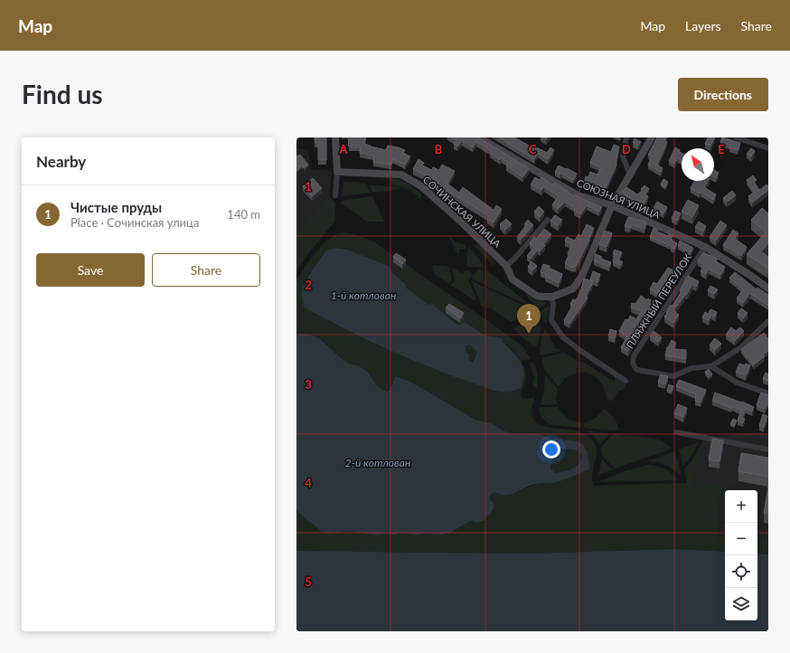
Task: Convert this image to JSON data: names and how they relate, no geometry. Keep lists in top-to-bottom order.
{
  "streets": {
    "street": ["СОЮЗНАЯ УЛИЦА", "СОЧИНСКАЯ УЛИЦА", "ПЛЯЖНЫЙ ПЕРЕУЛОК"]
  },
  "crossings": [
    ["СОЮЗНАЯ УЛИЦА", "ПЛЯЖНЫЙ ПЕРЕУЛОК"]
  ],
  "water": ["1-й котлован", "2-й котлован"],
  "north": "top left",
  "page": {
    "header": "Map",
    "nav": ["Map", "Layers", "Share"],
    "buttons": [
      "Directions",
      ["Save", "Share"]
    ],
    "title": "Find us",
    "heading": "Nearby",
    "list": [
      {
        "mark": "1",
        "name": "Чистые пруды",
        "note": "Place · Сочинская улица",
        "value": "140 m"
      }
    ],
    "pins": "1",
    "map_buttons": ["+", "−"]
  },
  "grid": {
    "columns": [
      "A",
      "B",
      "C",
      "D",
      "E"
    ],
    "rows": [
      "1",
      "2",
      "3",
      "4",
      "5"
    ]
  }
}
